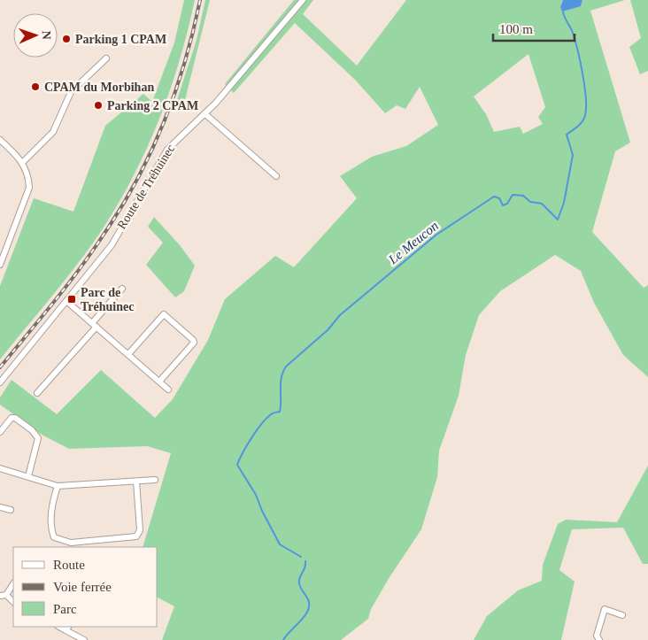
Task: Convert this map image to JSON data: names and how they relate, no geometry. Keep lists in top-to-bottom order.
{
  "streets": {
    "street": ["Route de Tréhuinec"]
  },
  "water": ["Le Meucon"],
  "places": {
    "other": ["Parking 1 CPAM", "CPAM du Morbihan", "Parking 2 CPAM"],
    "transit": ["Parc de Tréhuinec"]
  },
  "legend": ["Route", "Voie ferrée", "Parc"],
  "scale_bar": "100 m",
  "north": "right"
}
